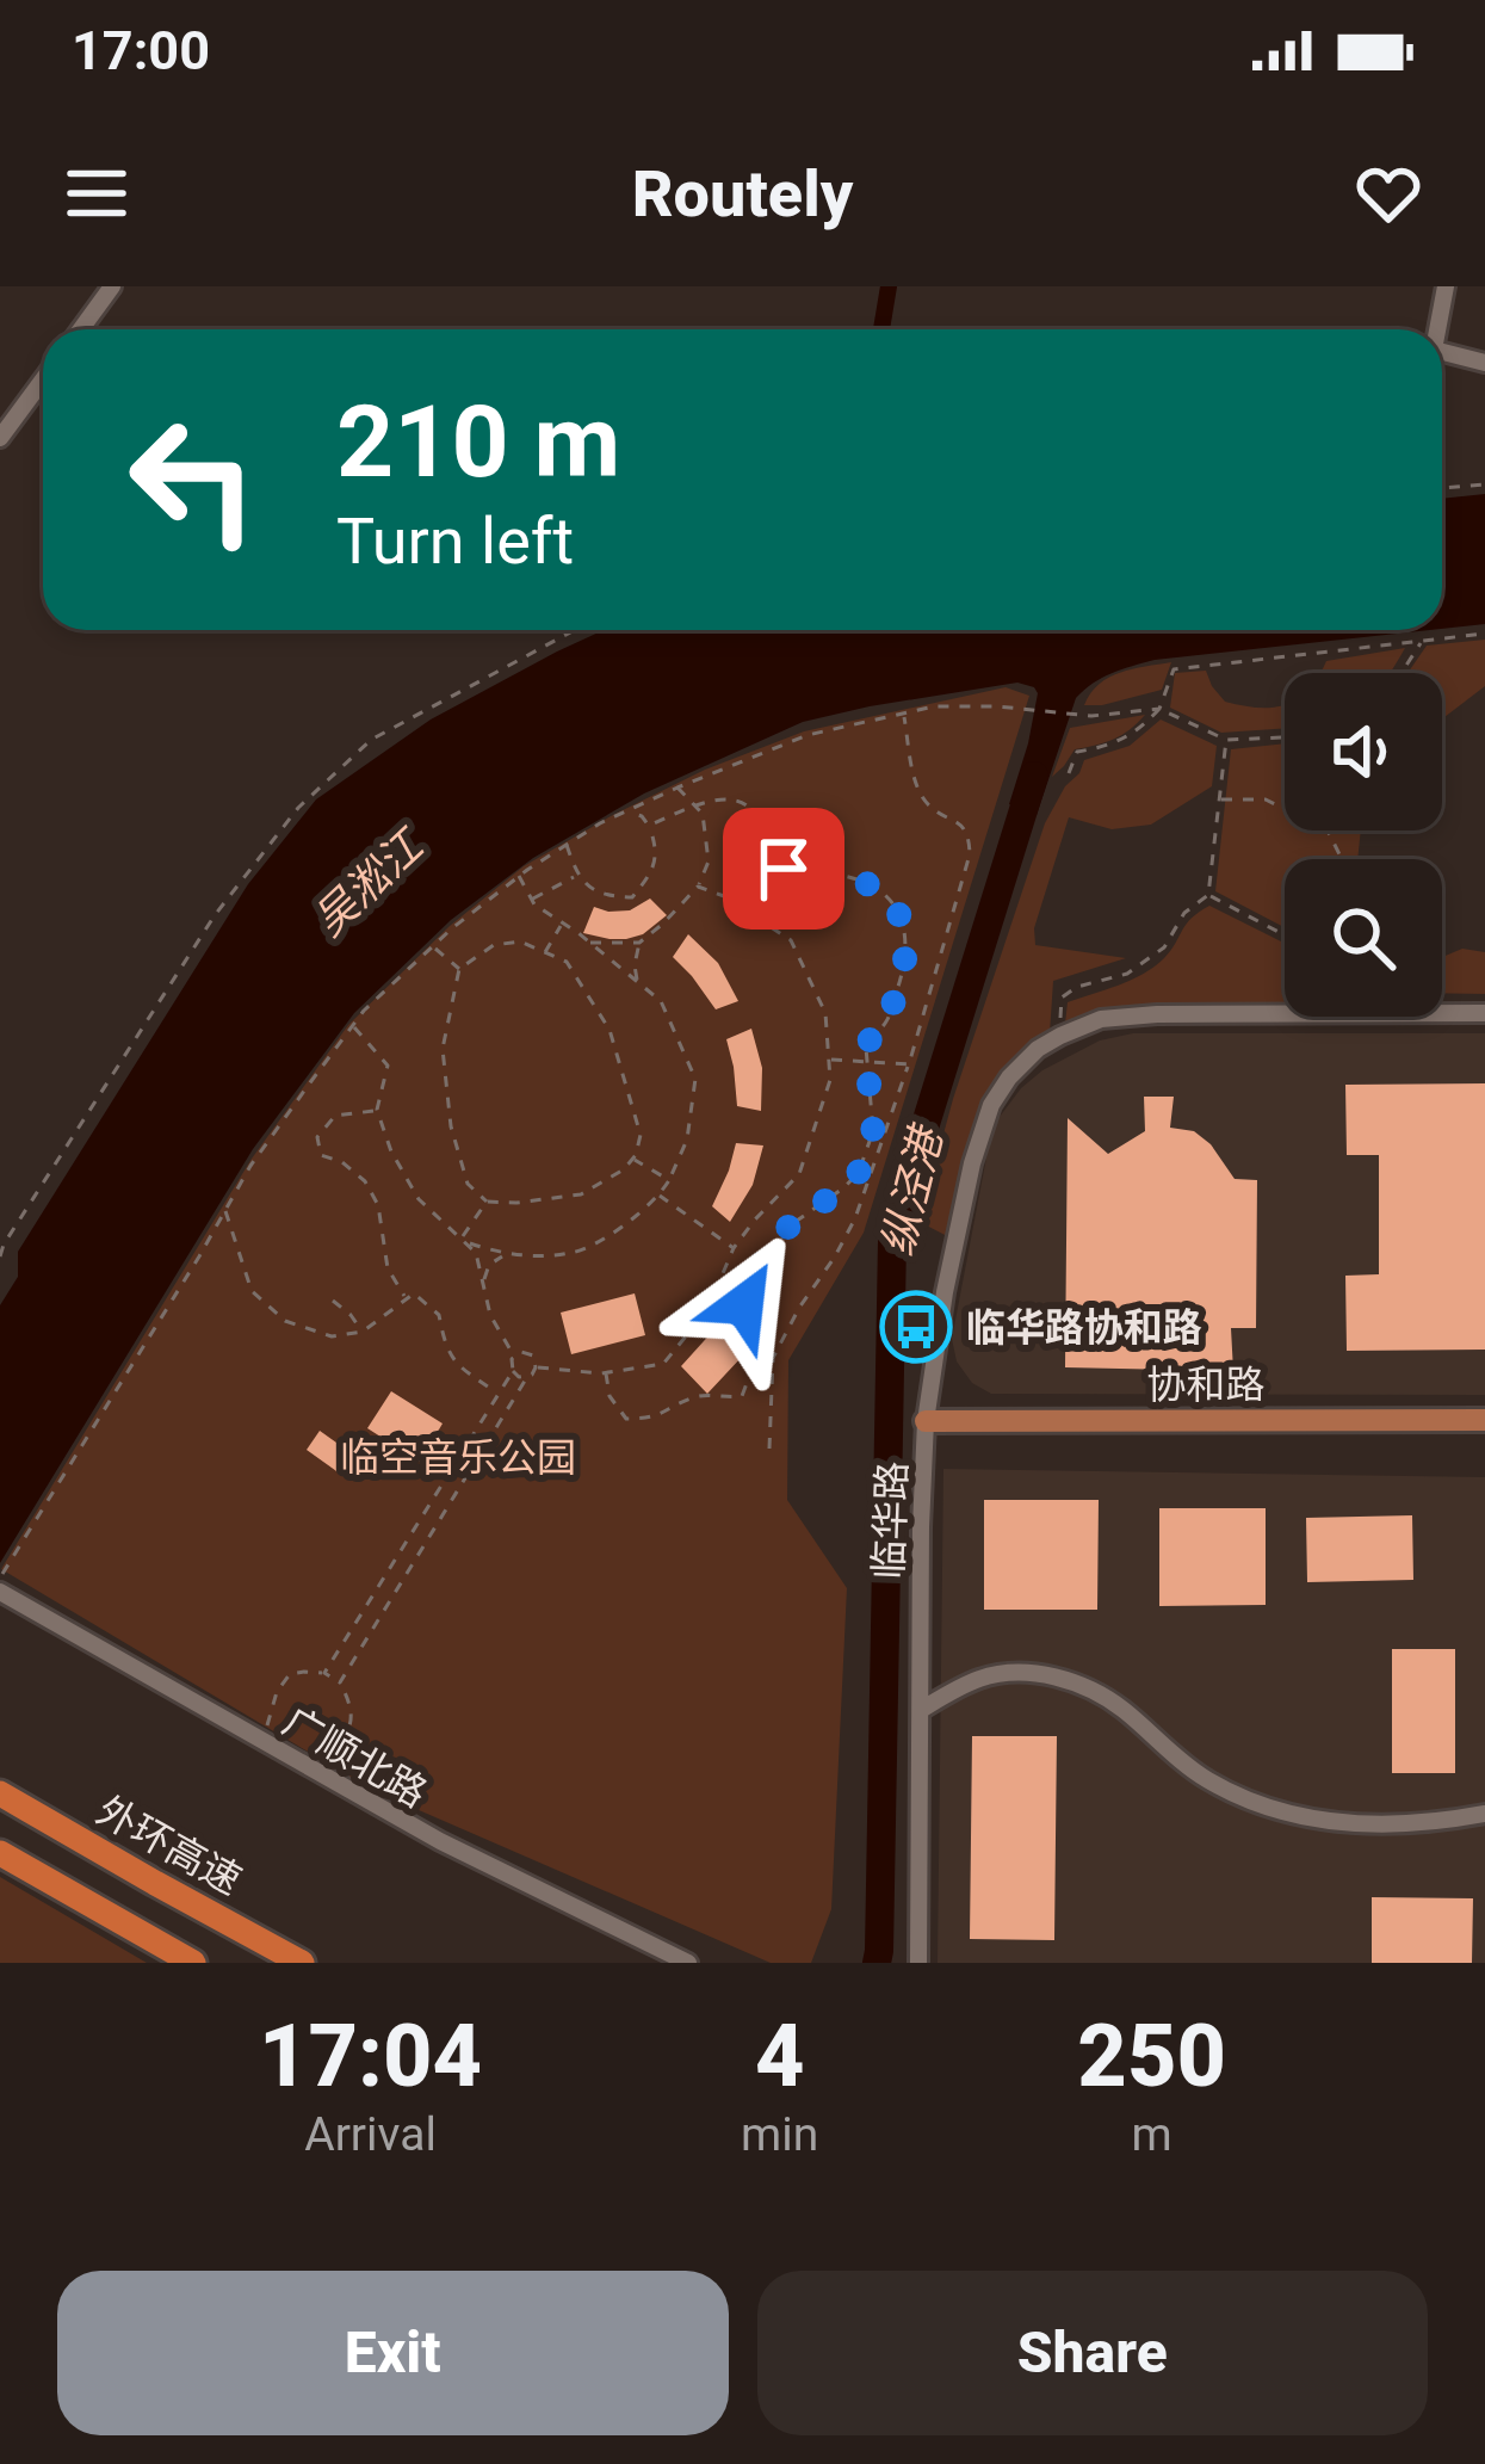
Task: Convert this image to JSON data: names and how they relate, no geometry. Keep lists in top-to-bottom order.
{
  "streets": {
    "highway": ["外环高速"],
    "main road": ["协和路"],
    "street": ["临华路", "广顺北路"]
  },
  "crossings": [
    ["协和路", "临华路"]
  ],
  "water": ["吴淞江", "纵泾港"],
  "parks": ["临空音乐公园"],
  "places": {
    "bus stop": ["临华路协和路"]
  },
  "page": {
    "status": "17:00",
    "header": "Routely",
    "turn": ["210 m", "Turn left"],
    "eta": [
      "17:04",
      "Arrival",
      "4",
      "min",
      "250",
      "m"
    ],
    "buttons": ["Exit", "Share"]
  }
}
